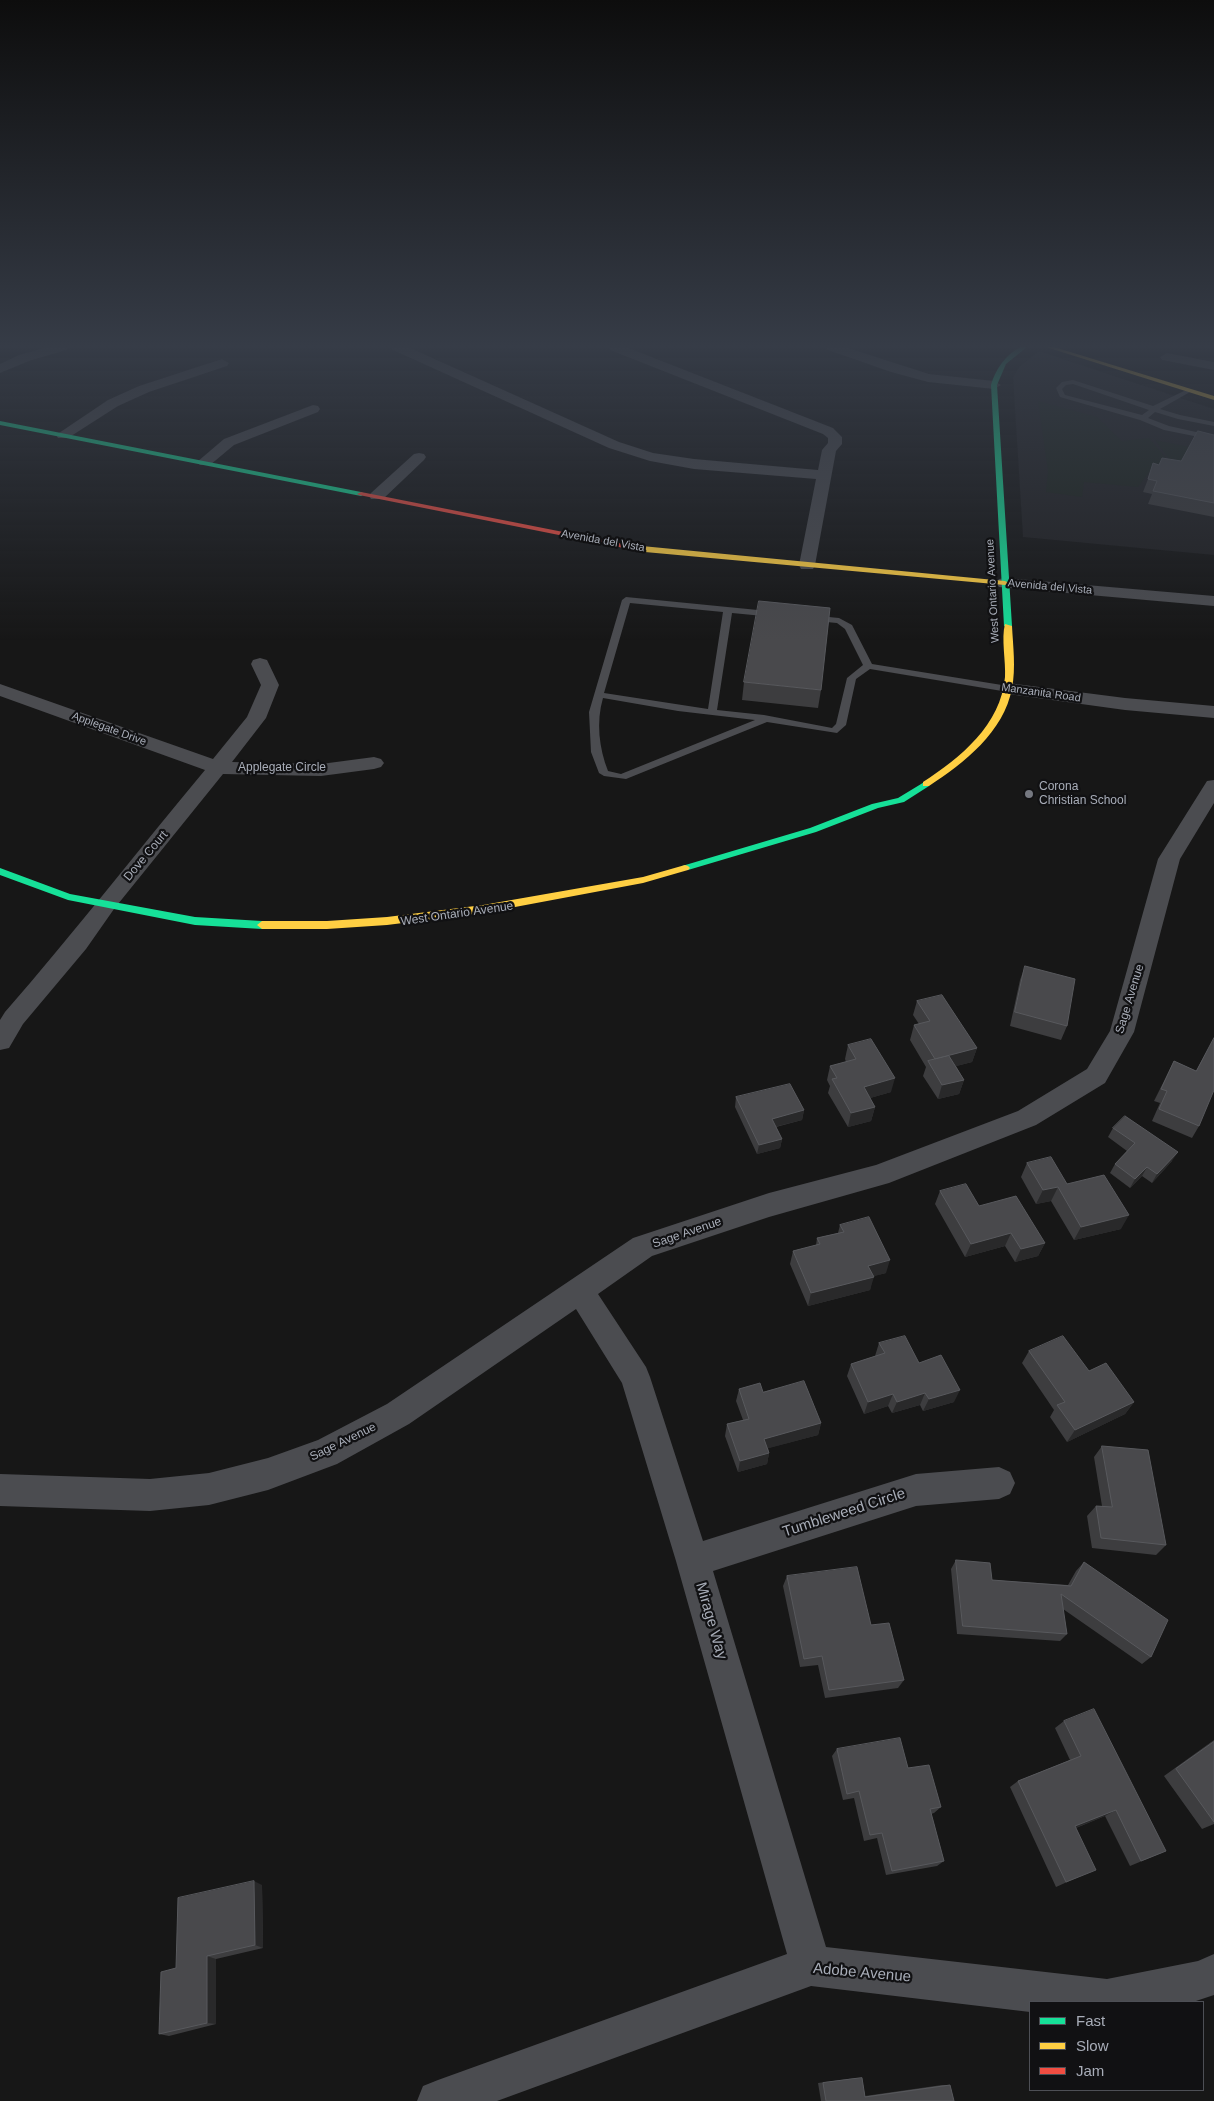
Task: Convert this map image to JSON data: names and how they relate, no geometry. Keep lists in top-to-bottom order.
{
  "streets": {
    "main road": ["Avenida del Vista", "West Ontario Avenue"],
    "street": [
      "Manzanita Road",
      "Applegate Drive",
      "Applegate Circle",
      "Dove Court",
      "Sage Avenue",
      "Tumbleweed Circle",
      "Mirage Way",
      "Adobe Avenue"
    ]
  },
  "crossings": [
    ["Avenida del Vista", "West Ontario Avenue"],
    ["West Ontario Avenue", "Manzanita Road"],
    ["West Ontario Avenue", "Dove Court"],
    ["Applegate Drive", "Applegate Circle"],
    ["Applegate Drive", "Dove Court"],
    ["Applegate Circle", "Dove Court"],
    ["Sage Avenue", "Mirage Way"],
    ["Tumbleweed Circle", "Mirage Way"],
    ["Mirage Way", "Adobe Avenue"]
  ],
  "places": ["Corona Christian School"],
  "legend": ["Fast", "Slow", "Jam"]
}
